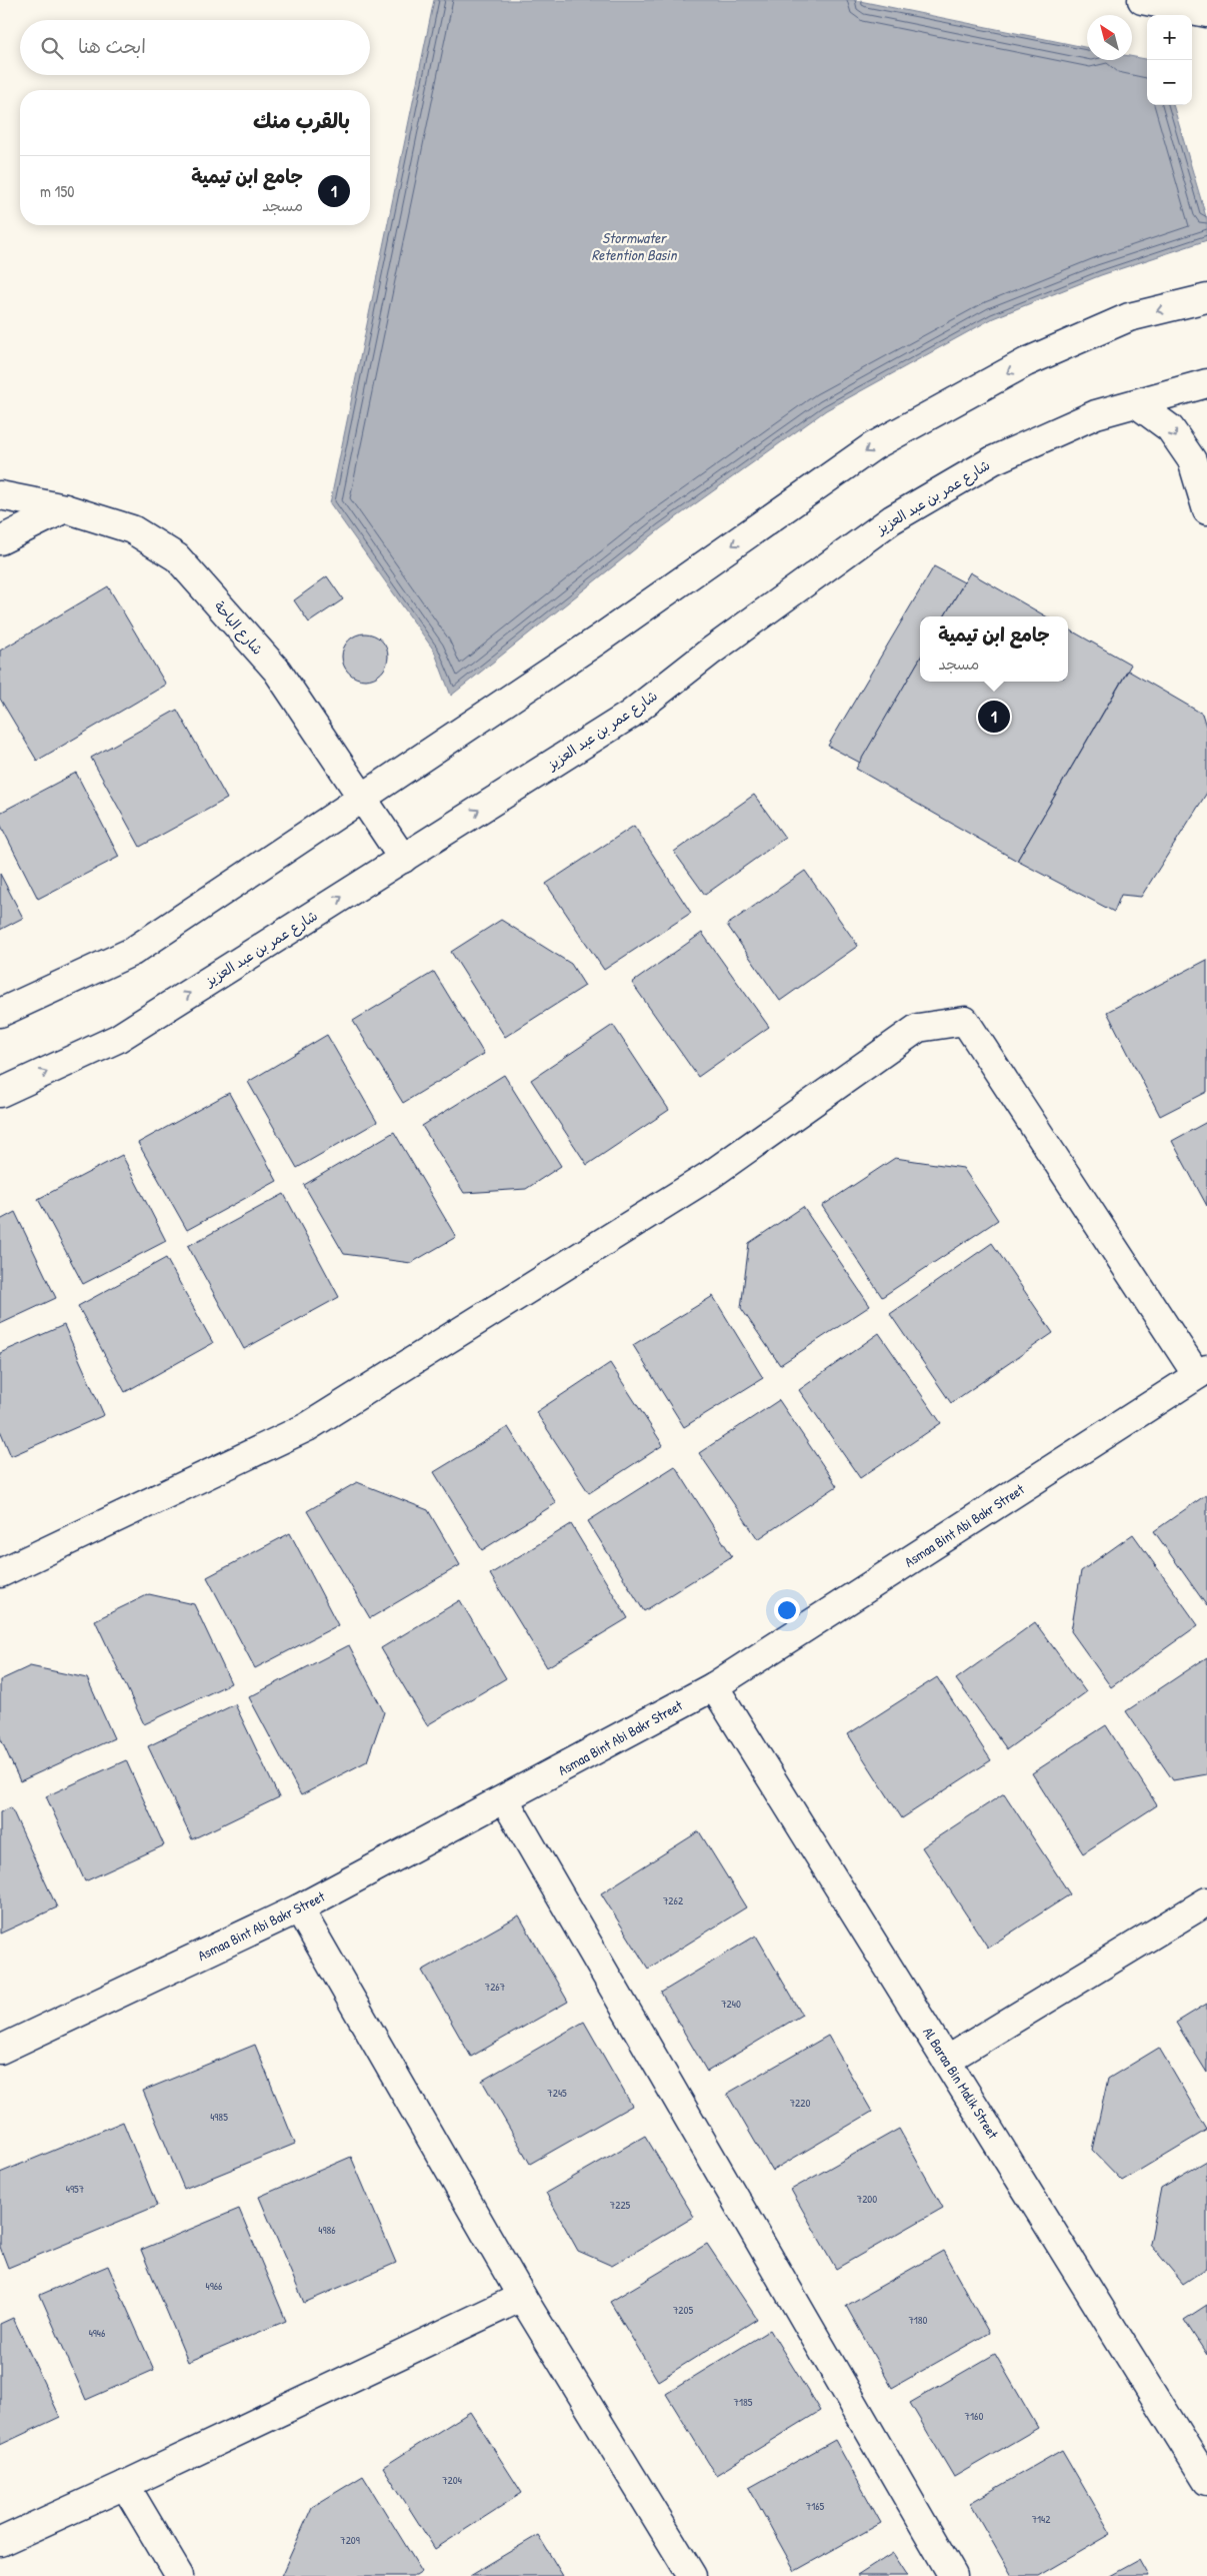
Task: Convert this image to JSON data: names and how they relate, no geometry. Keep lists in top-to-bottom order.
{
  "streets": {
    "street": [
      "شارع عمر بن عبد العزيز",
      "شارع الباحة",
      "Asmaa Bint Abi Bakr Street",
      "Al Baraa Bin Malik Street"
    ]
  },
  "crossings": [
    ["شارع عمر بن عبد العزيز", "شارع الباحة"],
    ["Asmaa Bint Abi Bakr Street", "Al Baraa Bin Malik Street"]
  ],
  "water": ["Stormwater Retention Basin"],
  "house_numbers": [
    "7262",
    "7267",
    "7240",
    "7245",
    "7220",
    "4985",
    "4957",
    "7200",
    "7225",
    "4986",
    "4966",
    "7205",
    "7180",
    "4946",
    "7185",
    "7160",
    "7204",
    "7165",
    "7142",
    "7209"
  ],
  "north": "top left",
  "page": {
    "map_buttons": ["+", "−"],
    "search": "ابحث هنا",
    "heading": "بالقرب منك",
    "list": [
      {
        "mark": "1",
        "name": "جامع ابن تيمية",
        "note": "مسجد",
        "value": "150 m"
      }
    ],
    "popup": ["جامع ابن تيمية", "مسجد"],
    "pins": "1"
  }
}
